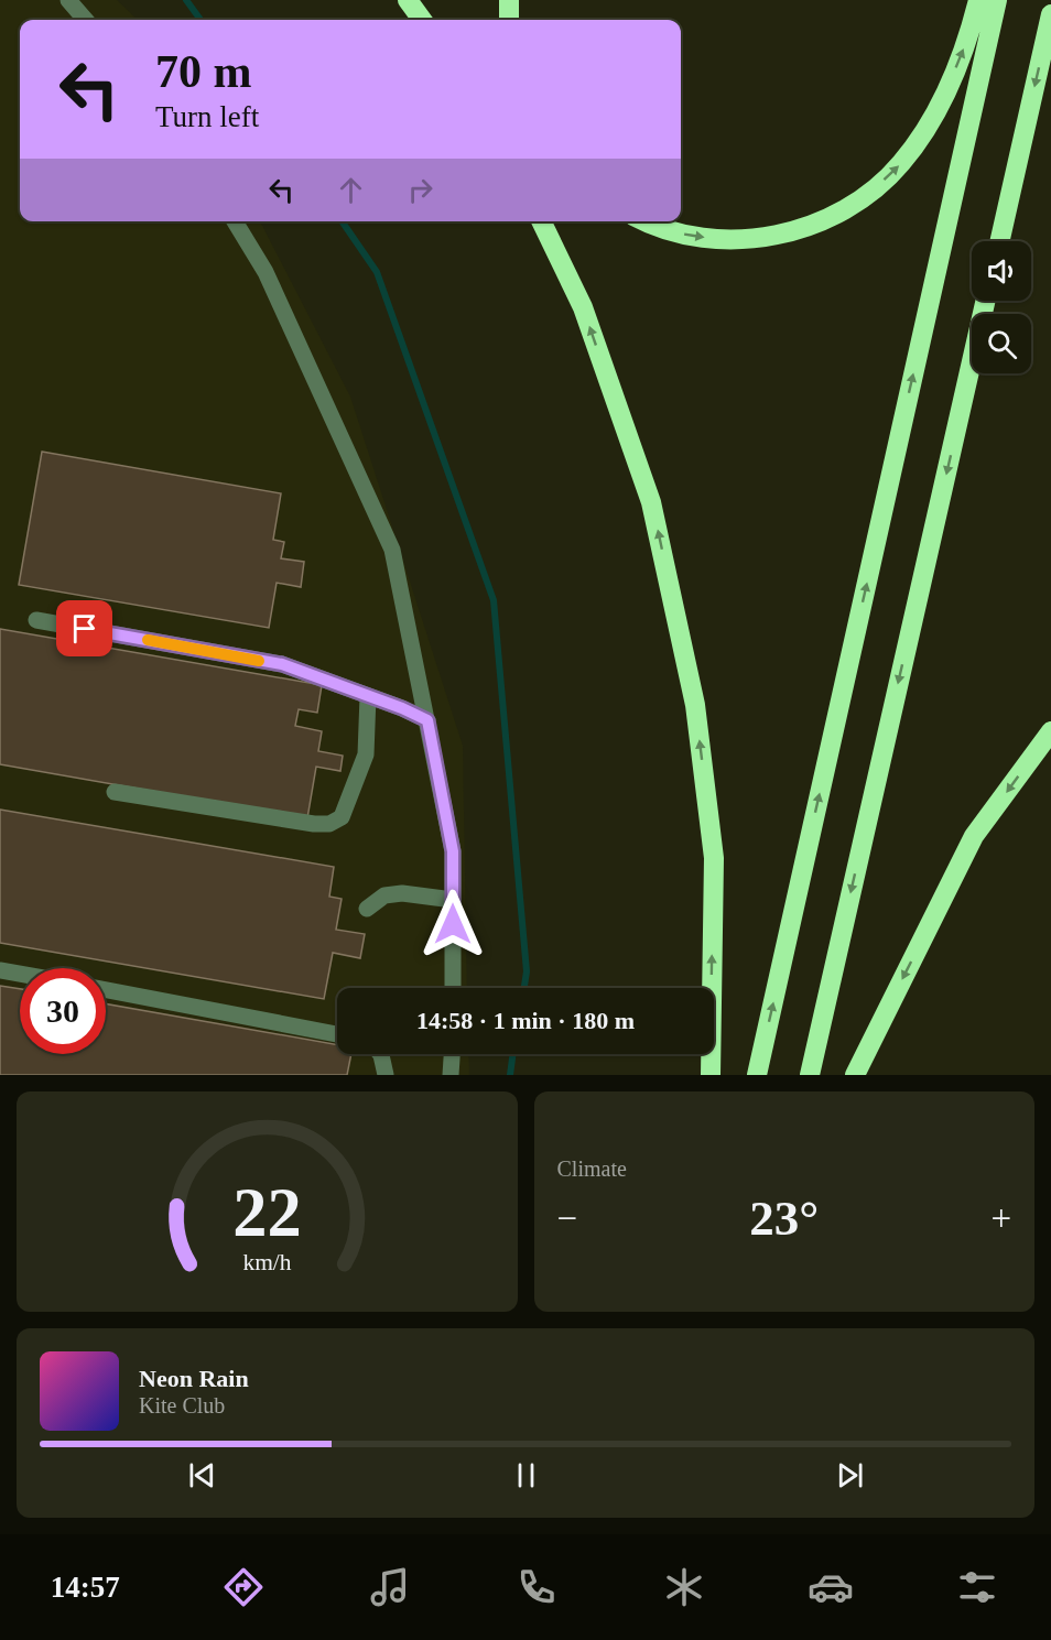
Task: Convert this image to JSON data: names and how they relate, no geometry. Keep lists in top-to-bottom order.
{
  "page": {
    "turn": ["70 m", "Turn left"],
    "limit": "30",
    "trip": "14:58 · 1 min · 180 m",
    "tile": "Climate",
    "heat": ["−", "23°", "+"],
    "song": ["Neon Rain", "Kite Club"],
    "tabs": "14:57",
    "gauge": ["22", "km/h"]
  }
}
